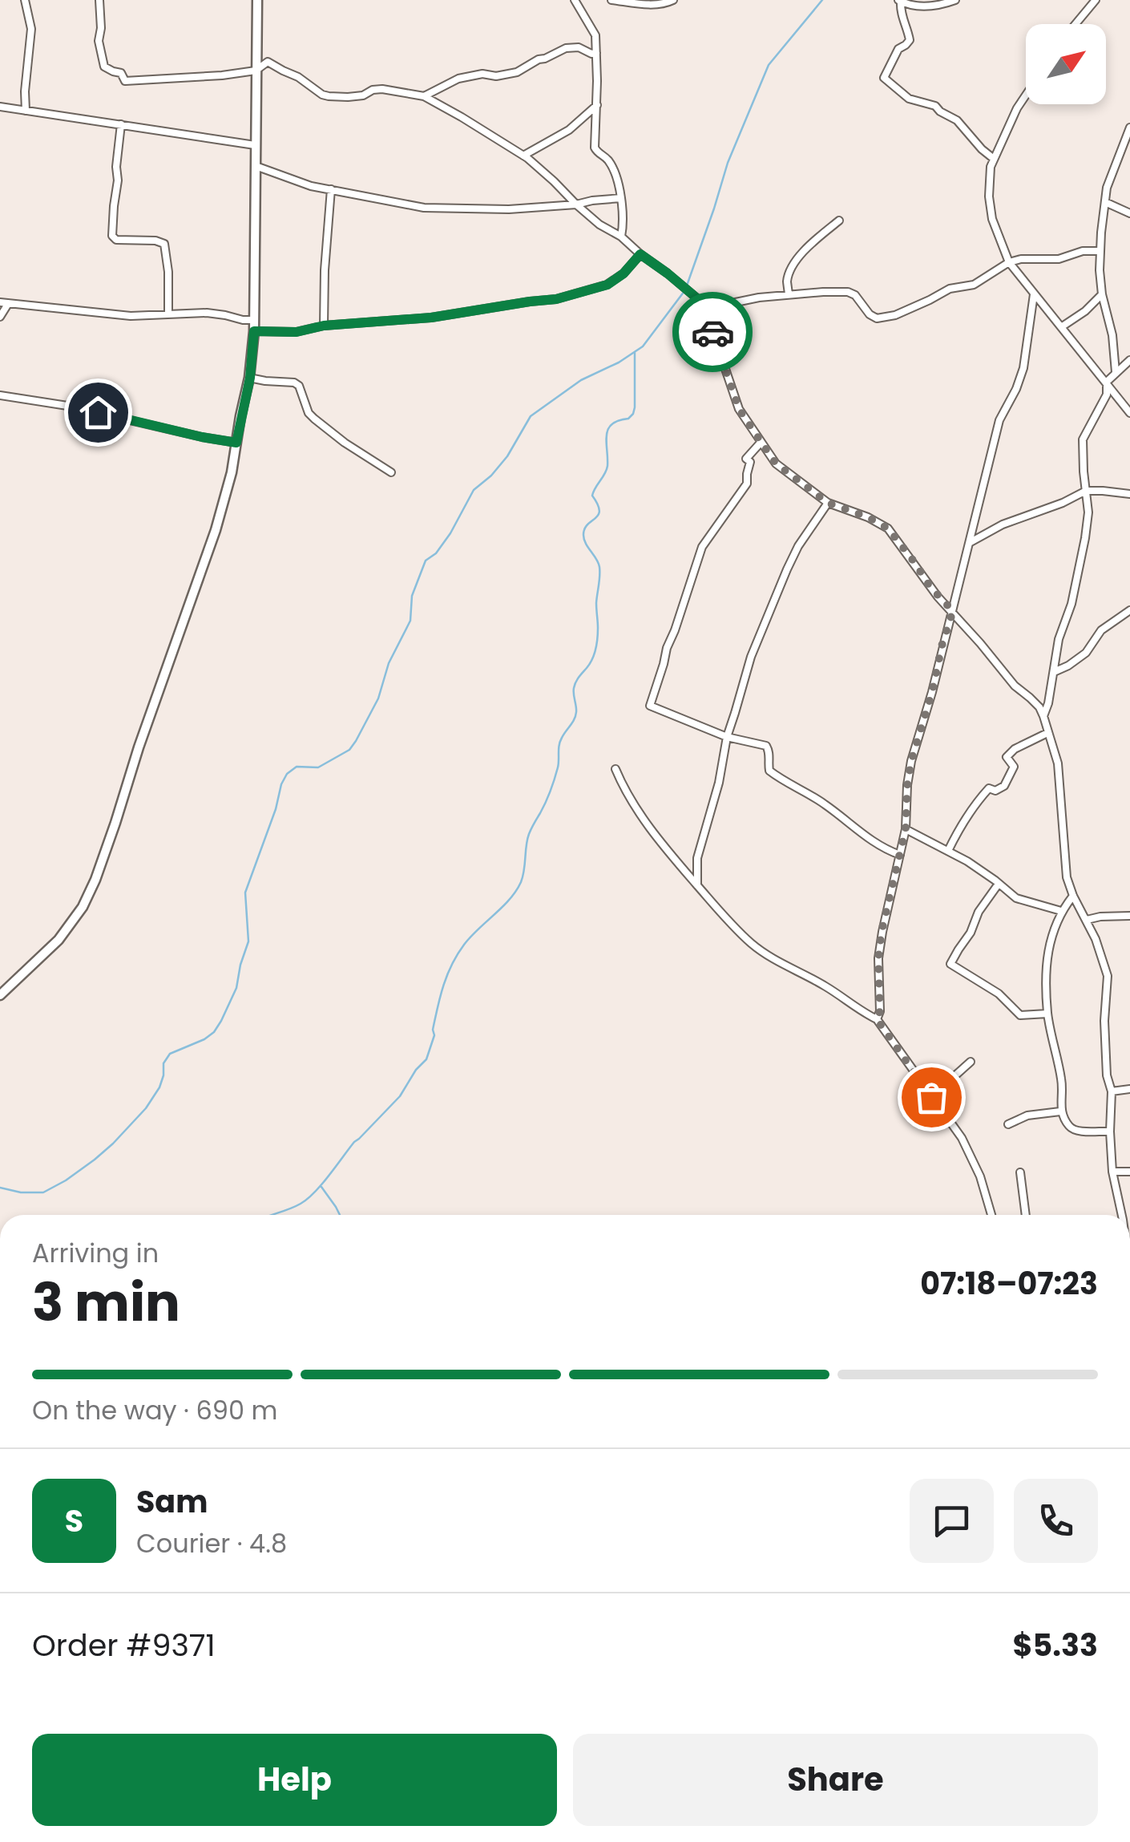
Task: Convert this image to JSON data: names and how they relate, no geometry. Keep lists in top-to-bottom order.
{
  "north": "top right",
  "page": {
    "heading": ["3 min", "Arriving in", "07:18–07:23"],
    "panel": [
      "Sam",
      "Courier · 4.8",
      "Order #9371",
      "$5.33"
    ],
    "bar": "On the way · 690 m",
    "round": "S",
    "buttons": ["Help", "Share"]
  }
}
